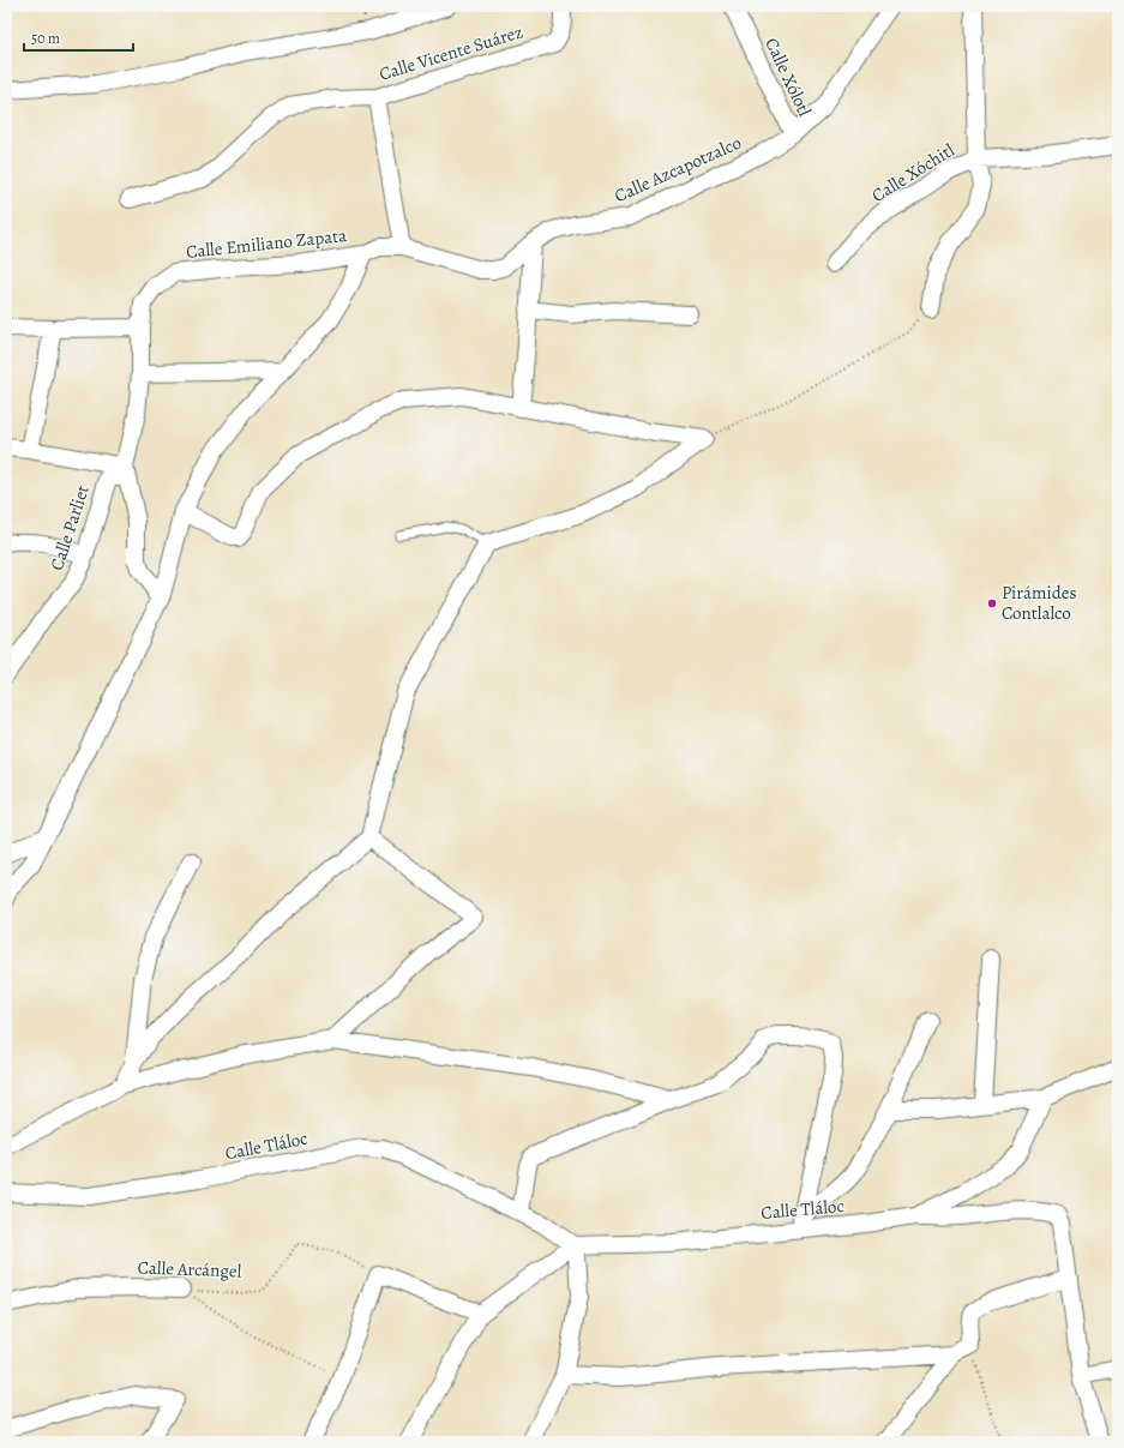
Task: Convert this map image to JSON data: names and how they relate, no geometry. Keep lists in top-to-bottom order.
{
  "streets": {
    "street": [
      "Calle Vicente Suárez",
      "Calle Xólotl",
      "Calle Azcapotzalco",
      "Calle Xóchitl",
      "Calle Emiliano Zapata",
      "Calle Parliet",
      "Calle Tláloc",
      "Calle Arcángel"
    ]
  },
  "crossings": [
    ["Calle Vicente Suárez", "Calle Emiliano Zapata"],
    ["Calle Xólotl", "Calle Azcapotzalco"],
    ["Calle Azcapotzalco", "Calle Emiliano Zapata"]
  ],
  "places": ["Pirámides Contlalco"],
  "scale_bar": "50 m"
}
